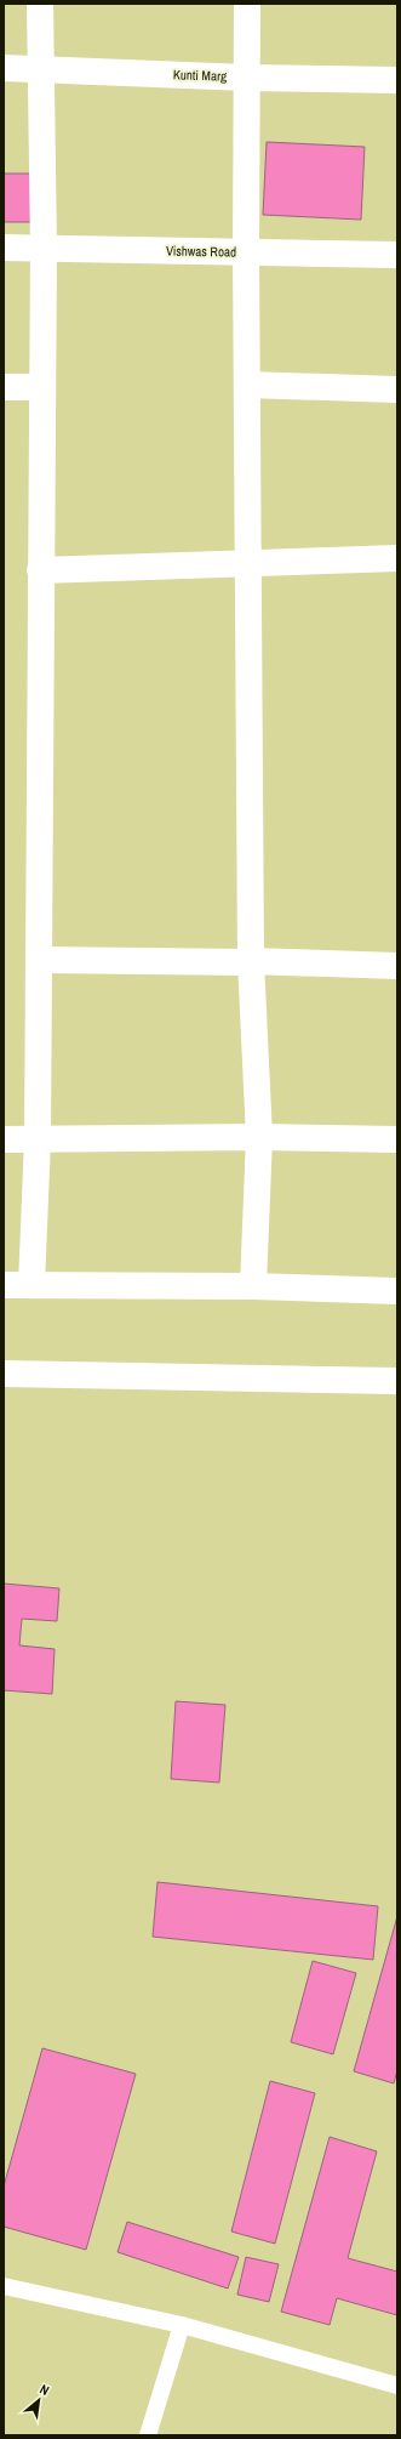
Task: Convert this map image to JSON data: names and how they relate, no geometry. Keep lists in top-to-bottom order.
{
  "streets": {
    "street": ["Kunti Marg", "Vishwas Road"]
  },
  "north": "top right"
}
